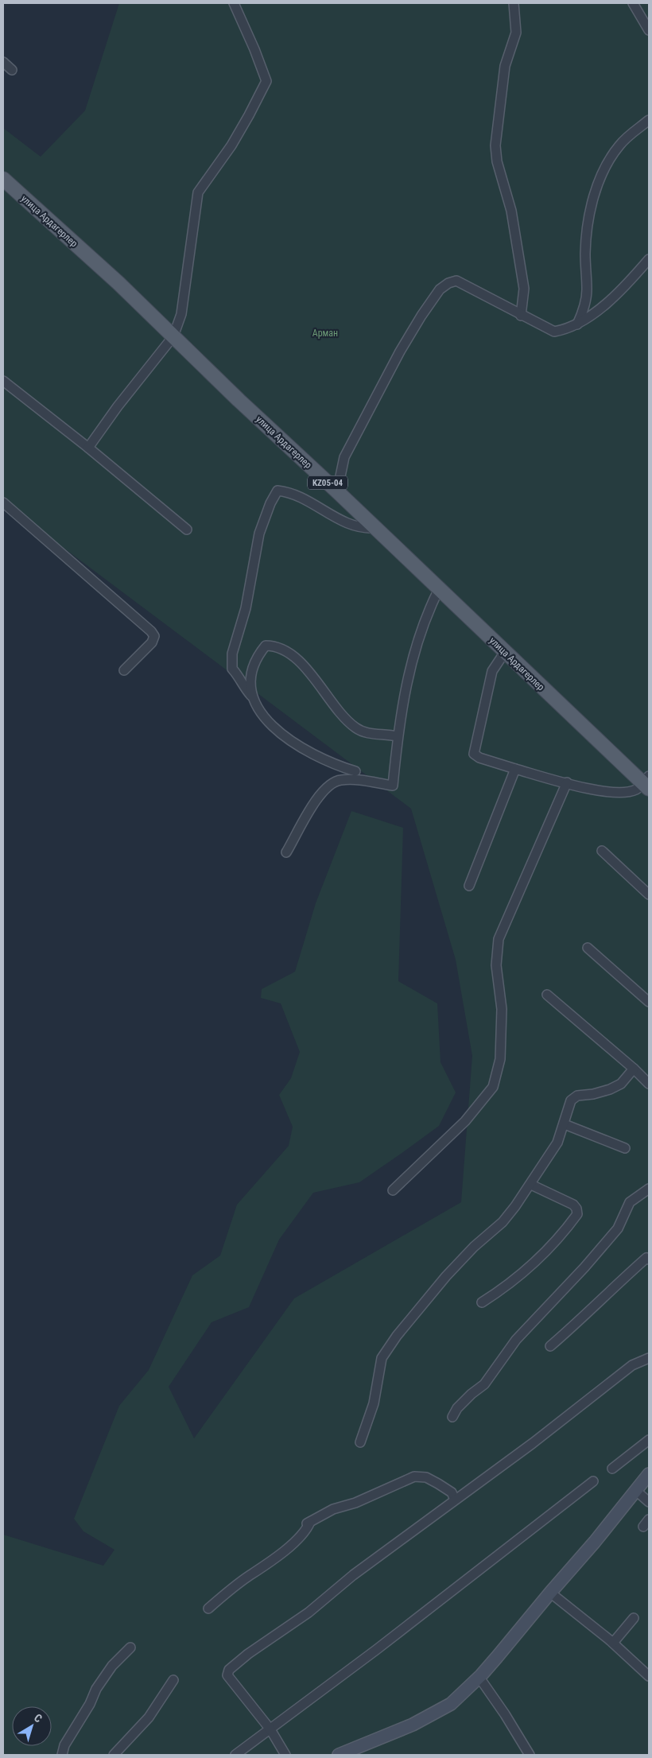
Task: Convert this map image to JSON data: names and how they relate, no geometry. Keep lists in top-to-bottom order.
{
  "streets": {
    "main road": ["улица Ардагерлер", "KZ05-04"]
  },
  "parks": ["Арман"],
  "north": "top right"
}
